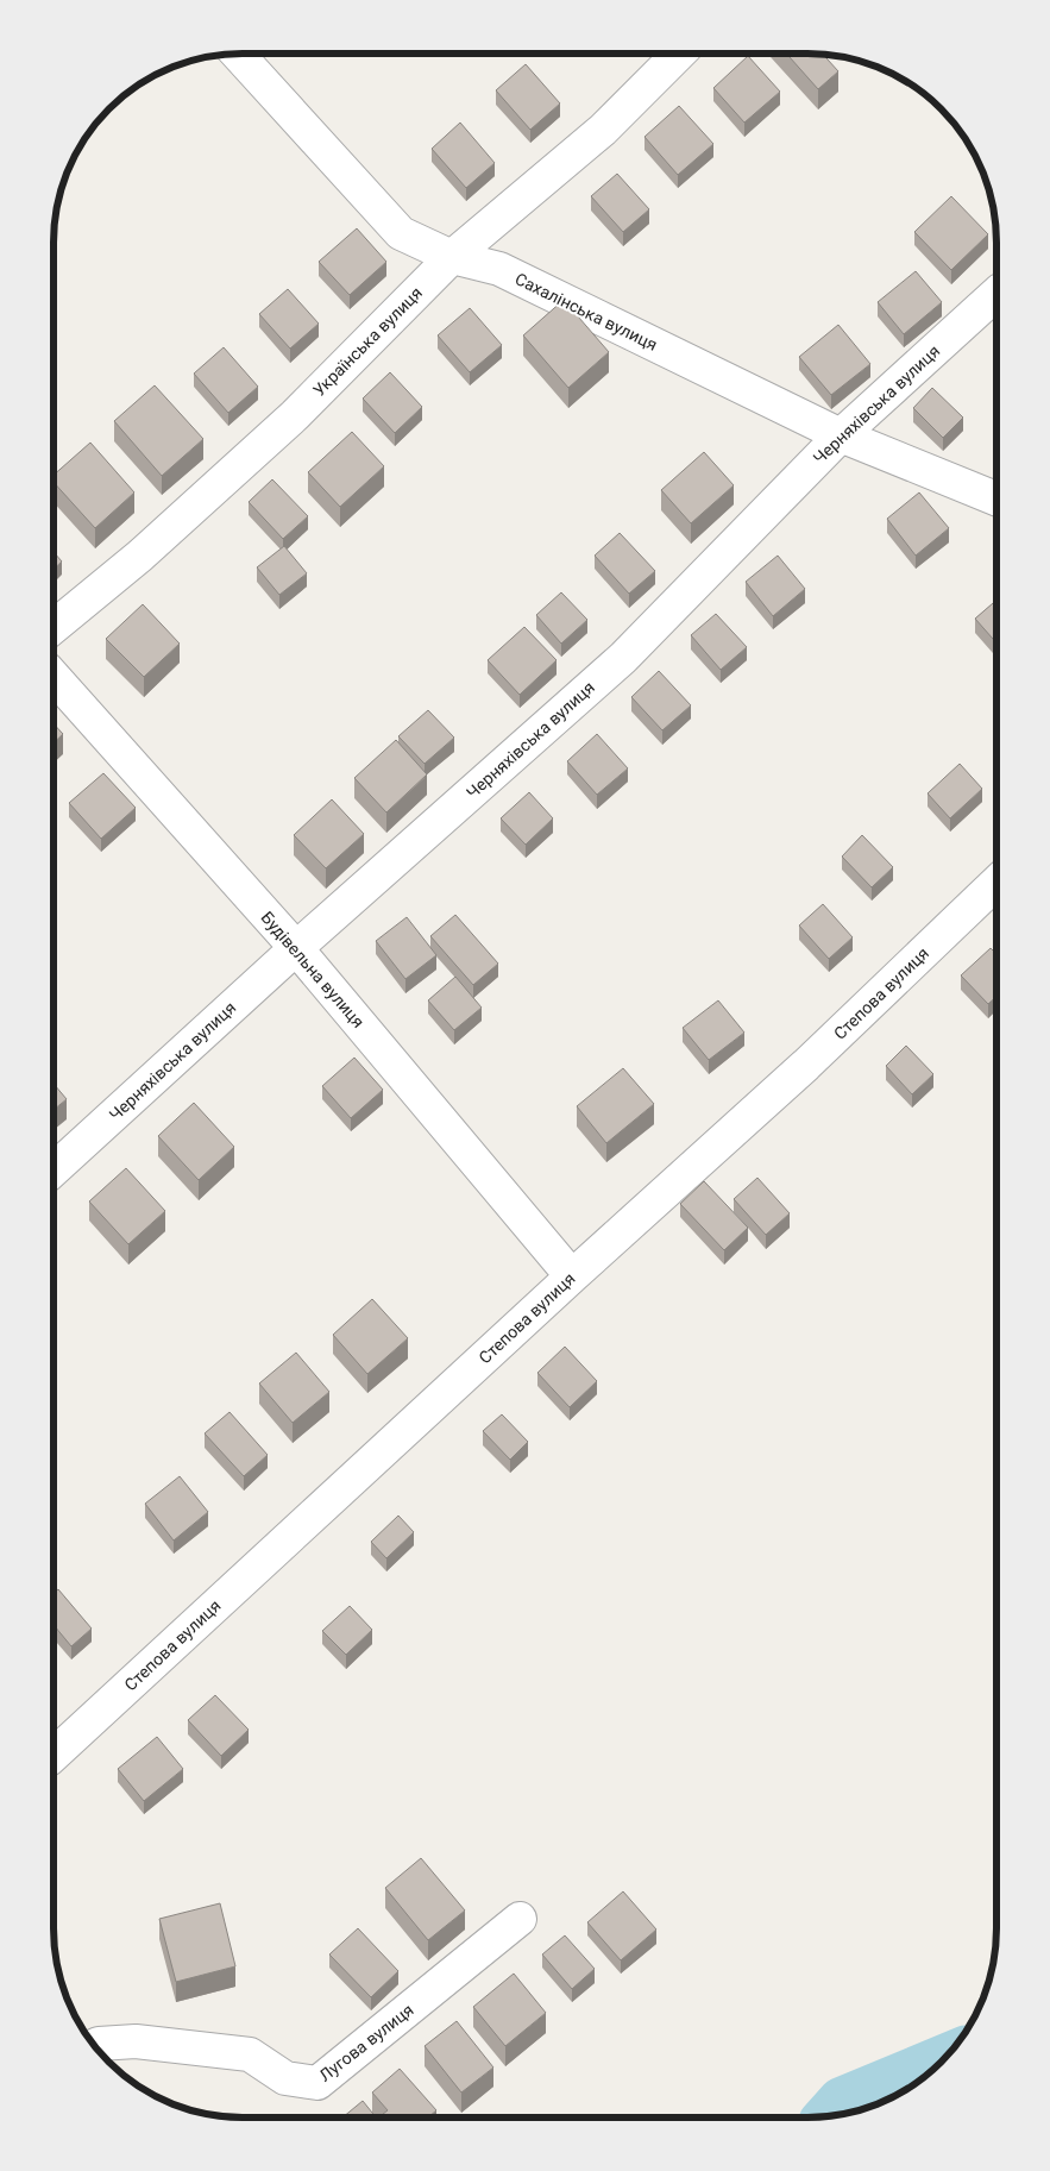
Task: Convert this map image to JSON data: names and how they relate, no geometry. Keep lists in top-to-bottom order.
{
  "streets": {
    "street": [
      "Сахалінська вулиця",
      "Українська вулиця",
      "Черняхівська вулиця",
      "Будівельна вулиця",
      "Степова вулиця",
      "Лугова вулиця"
    ]
  },
  "crossings": [
    ["Сахалінська вулиця", "Українська вулиця"],
    ["Сахалінська вулиця", "Черняхівська вулиця"],
    ["Черняхівська вулиця", "Будівельна вулиця"],
    ["Будівельна вулиця", "Степова вулиця"]
  ]
}
